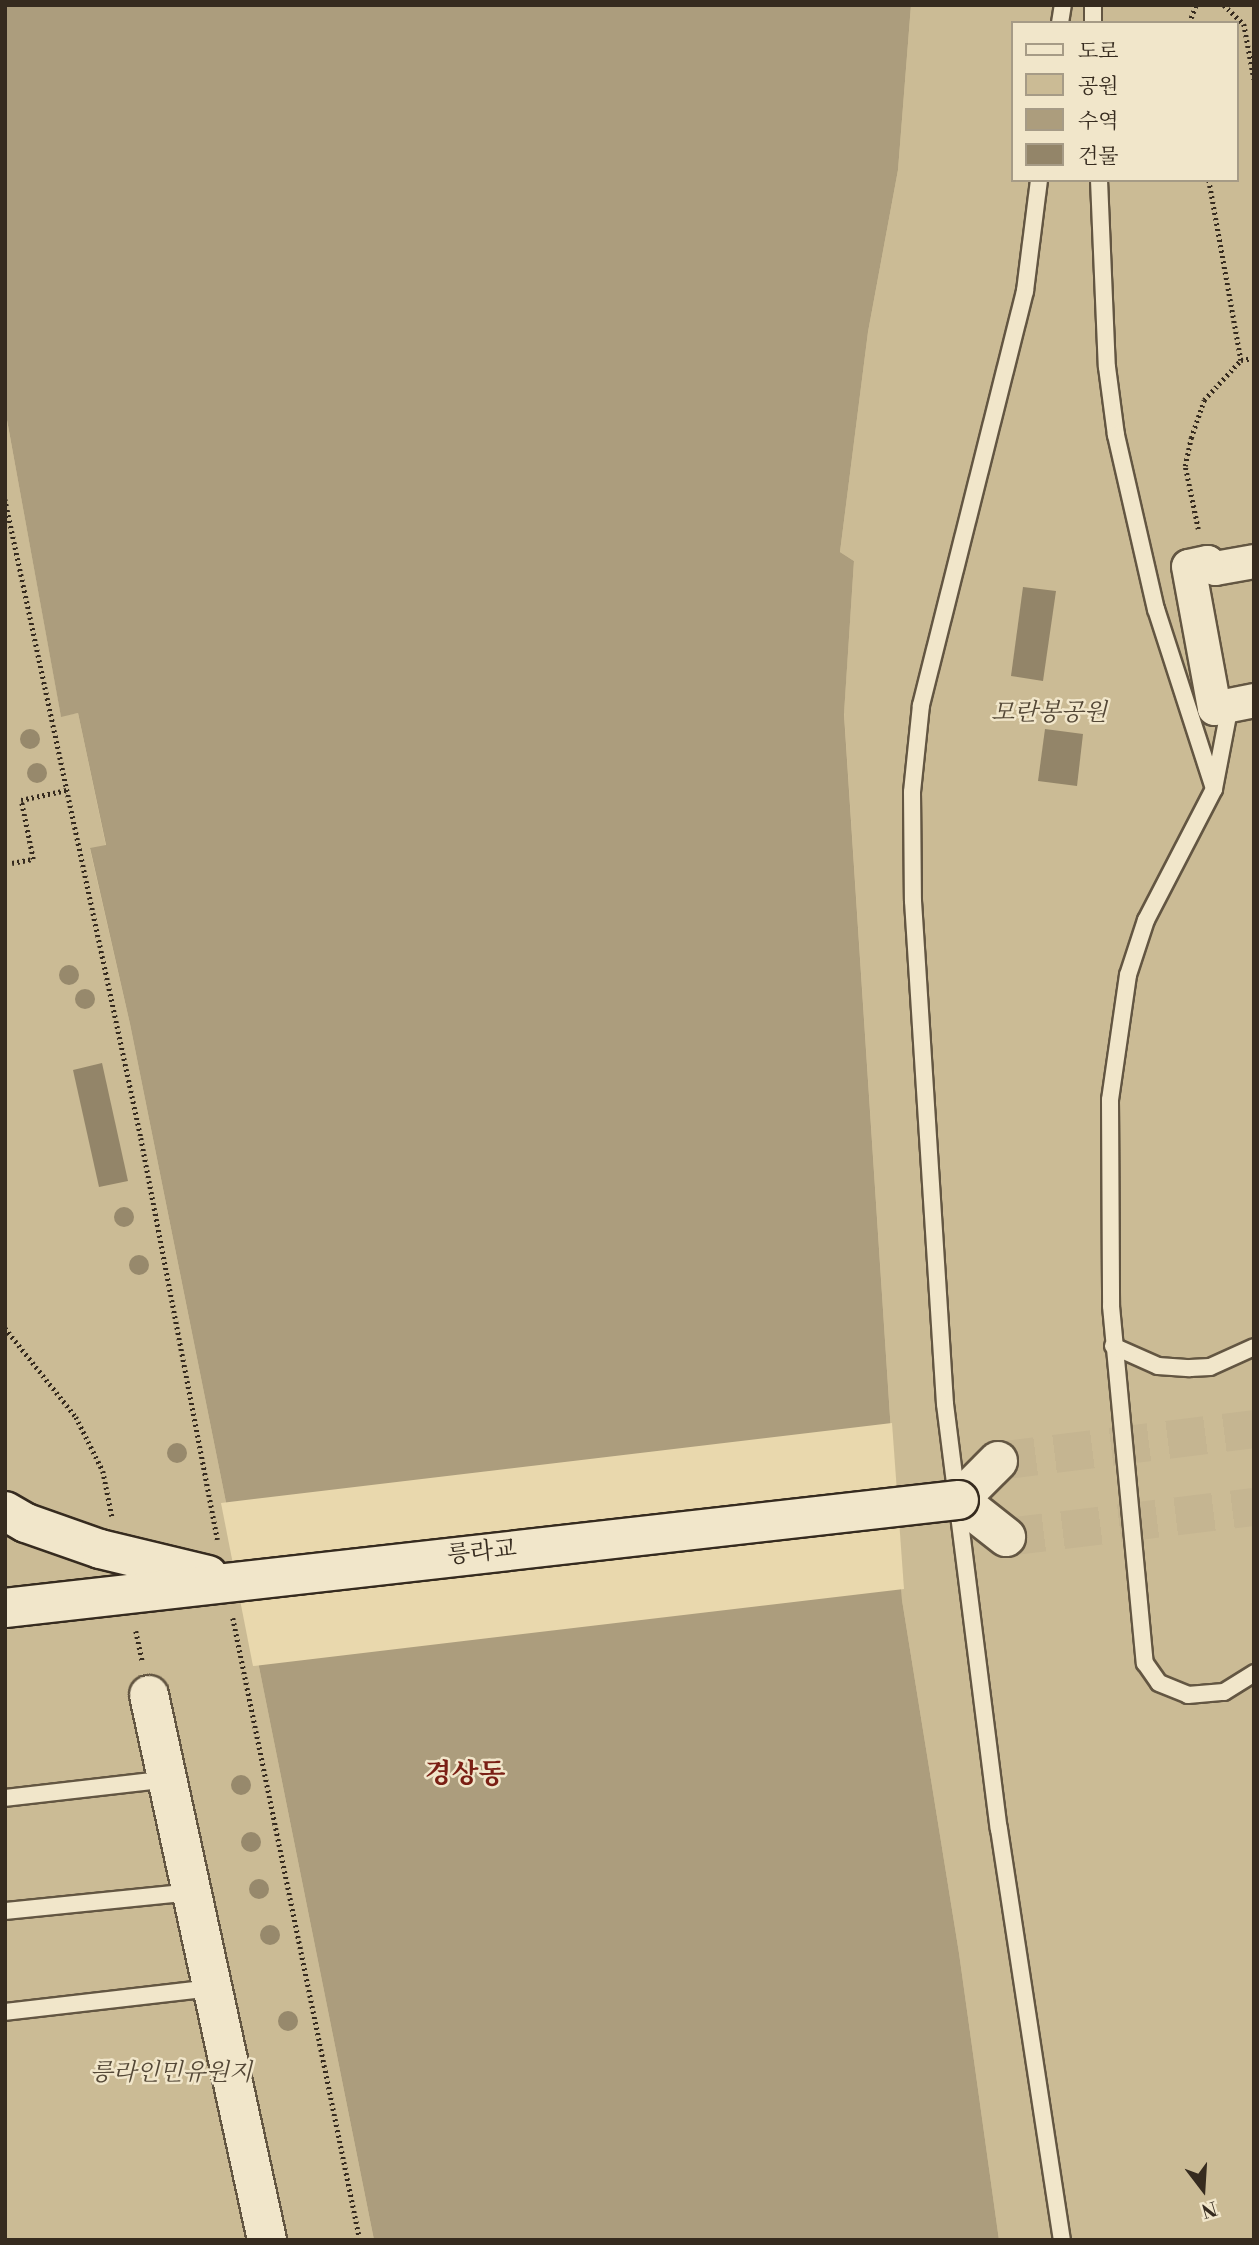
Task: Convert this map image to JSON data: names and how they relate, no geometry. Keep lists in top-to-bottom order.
{
  "streets": {
    "main road": ["릉라교"]
  },
  "districts": ["경상동"],
  "parks": ["모란봉공원", "릉라인민유원지"],
  "legend": [
    "도로",
    "공원",
    "수역",
    "건물"
  ],
  "north": "bottom"
}
